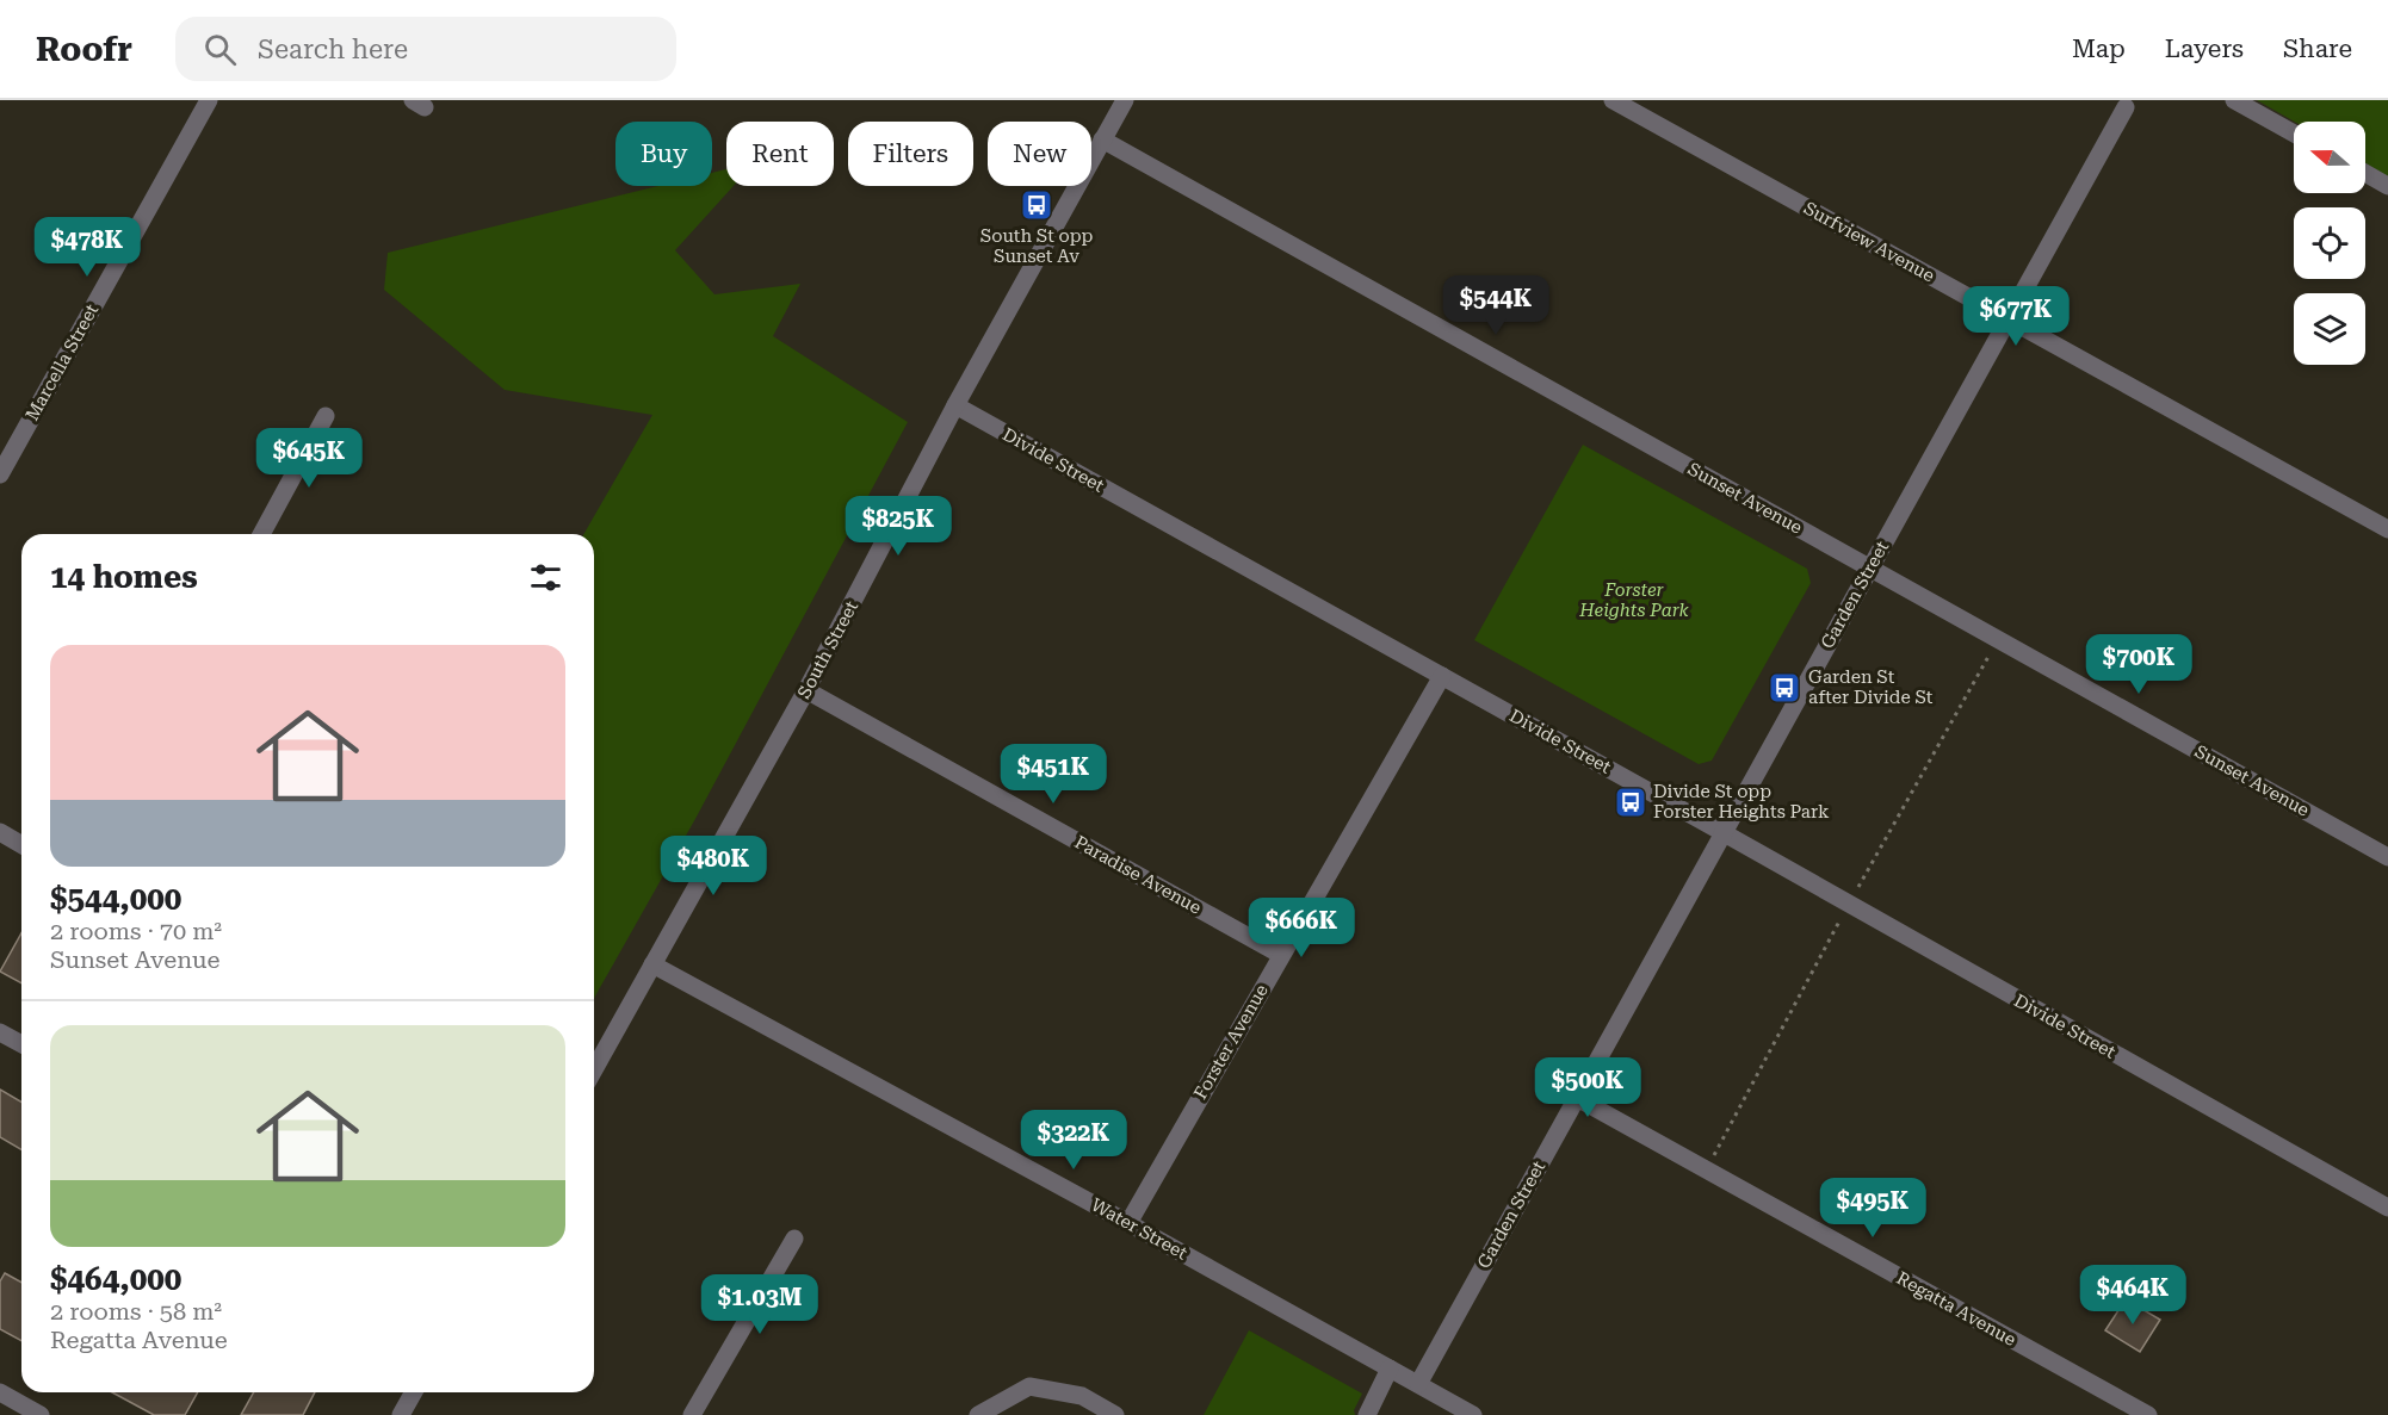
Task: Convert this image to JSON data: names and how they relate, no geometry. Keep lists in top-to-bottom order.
{
  "streets": {
    "street": [
      "Surfview Avenue",
      "Marcella Street",
      "Divide Street",
      "Sunset Avenue",
      "Garden Street",
      "South Street",
      "Paradise Avenue",
      "Forster Avenue",
      "Water Street",
      "Regatta Avenue"
    ]
  },
  "crossings": [
    ["Surfview Avenue", "Garden Street"],
    ["Divide Street", "Garden Street"],
    ["Divide Street", "South Street"],
    ["Divide Street", "Forster Avenue"],
    ["Sunset Avenue", "Garden Street"],
    ["Sunset Avenue", "South Street"],
    ["Garden Street", "Water Street"],
    ["Garden Street", "Regatta Avenue"],
    ["South Street", "Paradise Avenue"],
    ["South Street", "Water Street"],
    ["Paradise Avenue", "Forster Avenue"],
    ["Forster Avenue", "Water Street"]
  ],
  "parks": ["Forster Heights Park"],
  "places": {
    "bus stop": ["South St opp Sunset Av", "Garden St after Divide St", "Divide St opp Forster Heights Park"]
  },
  "north": "left",
  "page": {
    "header": "Roofr",
    "search": "Search here",
    "nav": ["Map", "Layers", "Share"],
    "chip": [
      "Buy",
      "Rent",
      "Filters",
      "New"
    ],
    "price": [
      "$478K",
      "$544K",
      "$677K",
      "$645K",
      "$825K",
      "$700K",
      "$451K",
      "$480K",
      "$666K",
      "$500K",
      "$322K",
      "$495K",
      "$464K",
      "$1.03M"
    ],
    "heading": "14 homes",
    "list": [
      {
        "name": "$544,000",
        "note": "2 rooms · 70 m² · Sunset Avenue"
      },
      {
        "name": "$464,000",
        "note": "2 rooms · 58 m² · Regatta Avenue"
      }
    ]
  }
}
